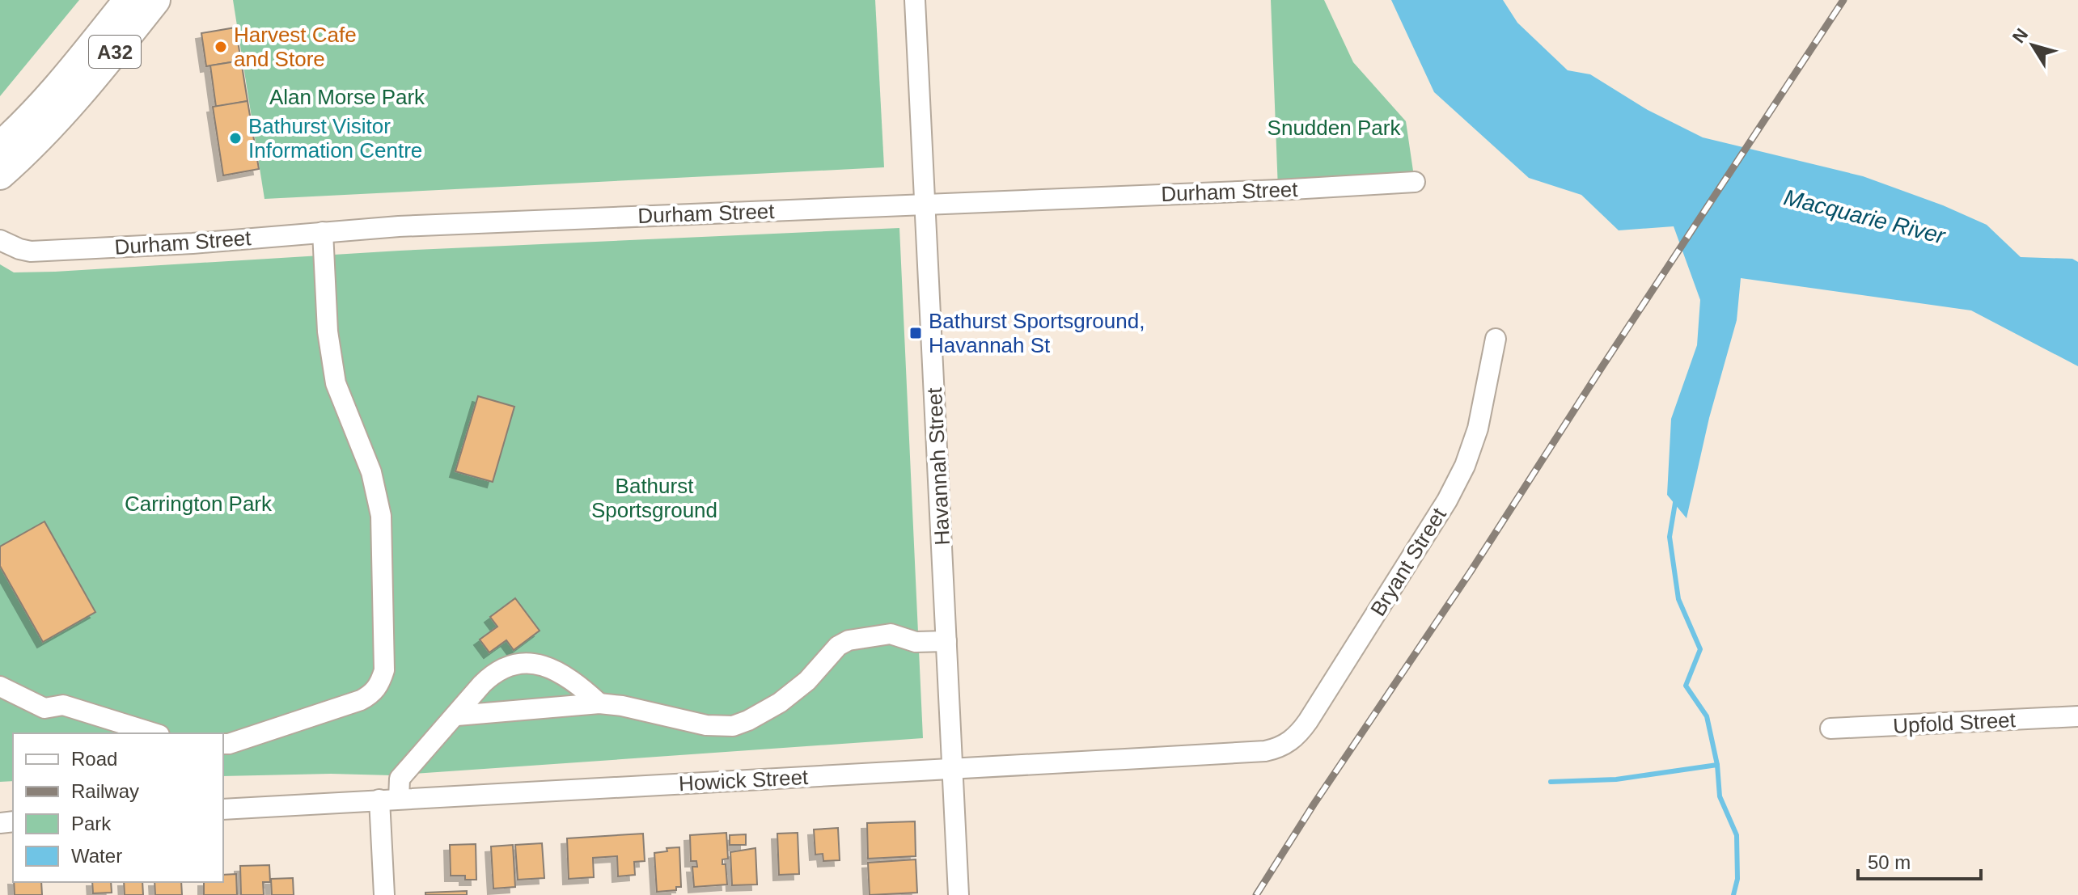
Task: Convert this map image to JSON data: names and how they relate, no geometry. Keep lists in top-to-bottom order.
{
  "streets": {
    "highway": ["A32"],
    "street": [
      "Durham Street",
      "Havannah Street",
      "Bryant Street",
      "Upfold Street",
      "Howick Street"
    ]
  },
  "crossings": [
    ["Durham Street", "Havannah Street"],
    ["Havannah Street", "Howick Street"],
    ["Bryant Street", "Howick Street"]
  ],
  "water": ["Macquarie River"],
  "parks": [
    "Alan Morse Park",
    "Snudden Park",
    "Bathurst Sportsground",
    "Carrington Park"
  ],
  "places": {
    "other": ["Harvest Cafe and Store", "Bathurst Visitor Information Centre"],
    "transit": ["Bathurst Sportsground, Havannah St"]
  },
  "legend": [
    "Road",
    "Railway",
    "Park",
    "Water"
  ],
  "scale_bar": "50 m",
  "north": "top left"
}
